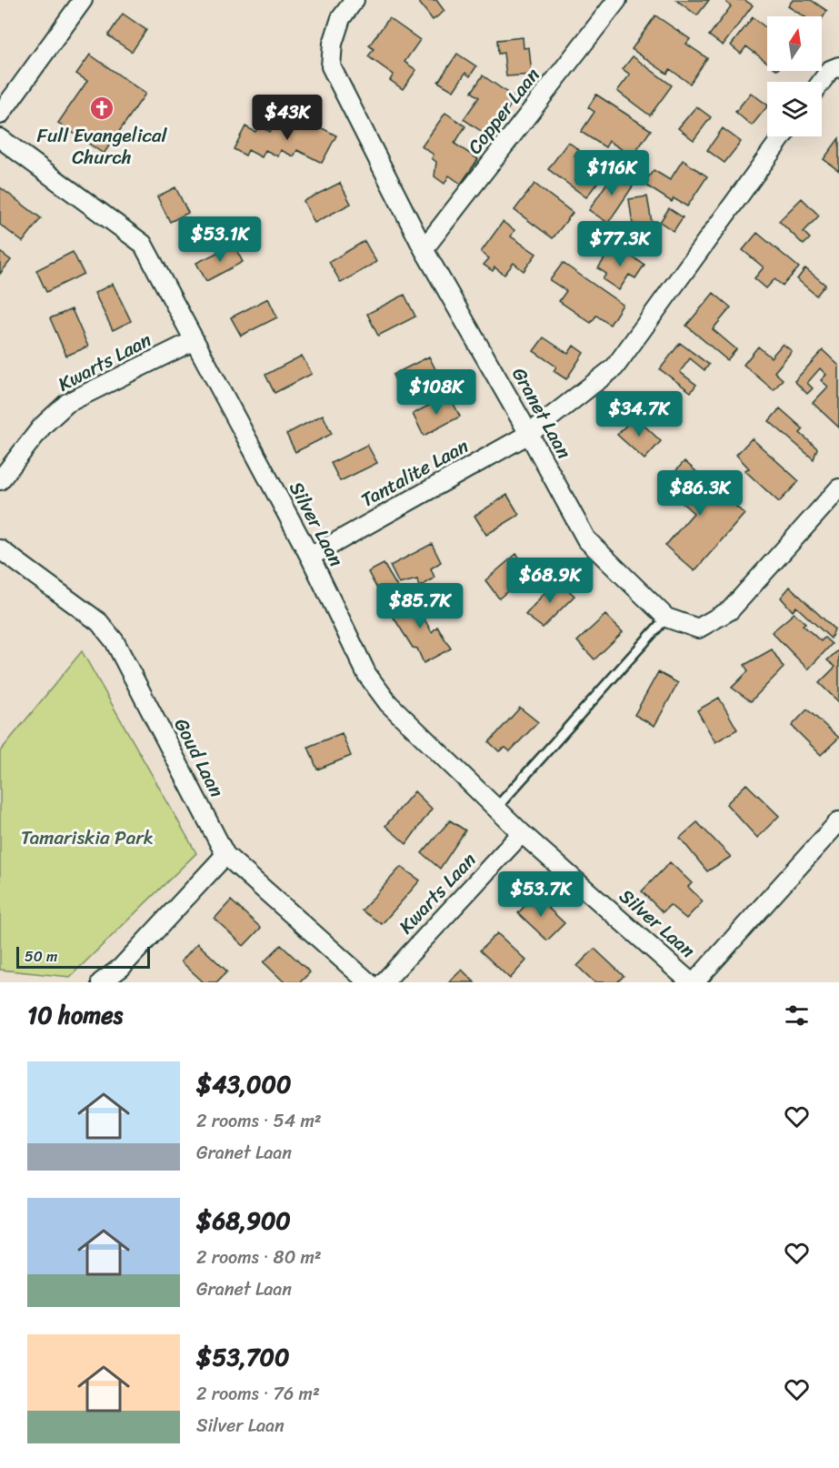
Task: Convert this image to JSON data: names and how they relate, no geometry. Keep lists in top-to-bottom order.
{
  "streets": {
    "street": [
      "Copper Laan",
      "Kwarts Laan",
      "Granet Laan",
      "Tantalite Laan",
      "Silver Laan",
      "Goud Laan"
    ]
  },
  "crossings": [
    ["Copper Laan", "Granet Laan"],
    ["Kwarts Laan", "Silver Laan"],
    ["Granet Laan", "Tantalite Laan"],
    ["Tantalite Laan", "Silver Laan"]
  ],
  "parks": ["Tamariskia Park"],
  "places": {
    "church": ["Full Evangelical Church"]
  },
  "scale_bar": "50 m",
  "north": "top",
  "page": {
    "price": [
      "$43K",
      "$116K",
      "$53.1K",
      "$77.3K",
      "$108K",
      "$34.7K",
      "$86.3K",
      "$68.9K",
      "$85.7K",
      "$53.7K"
    ],
    "scale": "50 m",
    "heading": "10 homes",
    "list": [
      {
        "name": "$43,000",
        "note": "2 rooms · 54 m² · Granet Laan"
      },
      {
        "name": "$68,900",
        "note": "2 rooms · 80 m² · Granet Laan"
      },
      {
        "name": "$53,700",
        "note": "2 rooms · 76 m² · Silver Laan"
      }
    ]
  }
}
